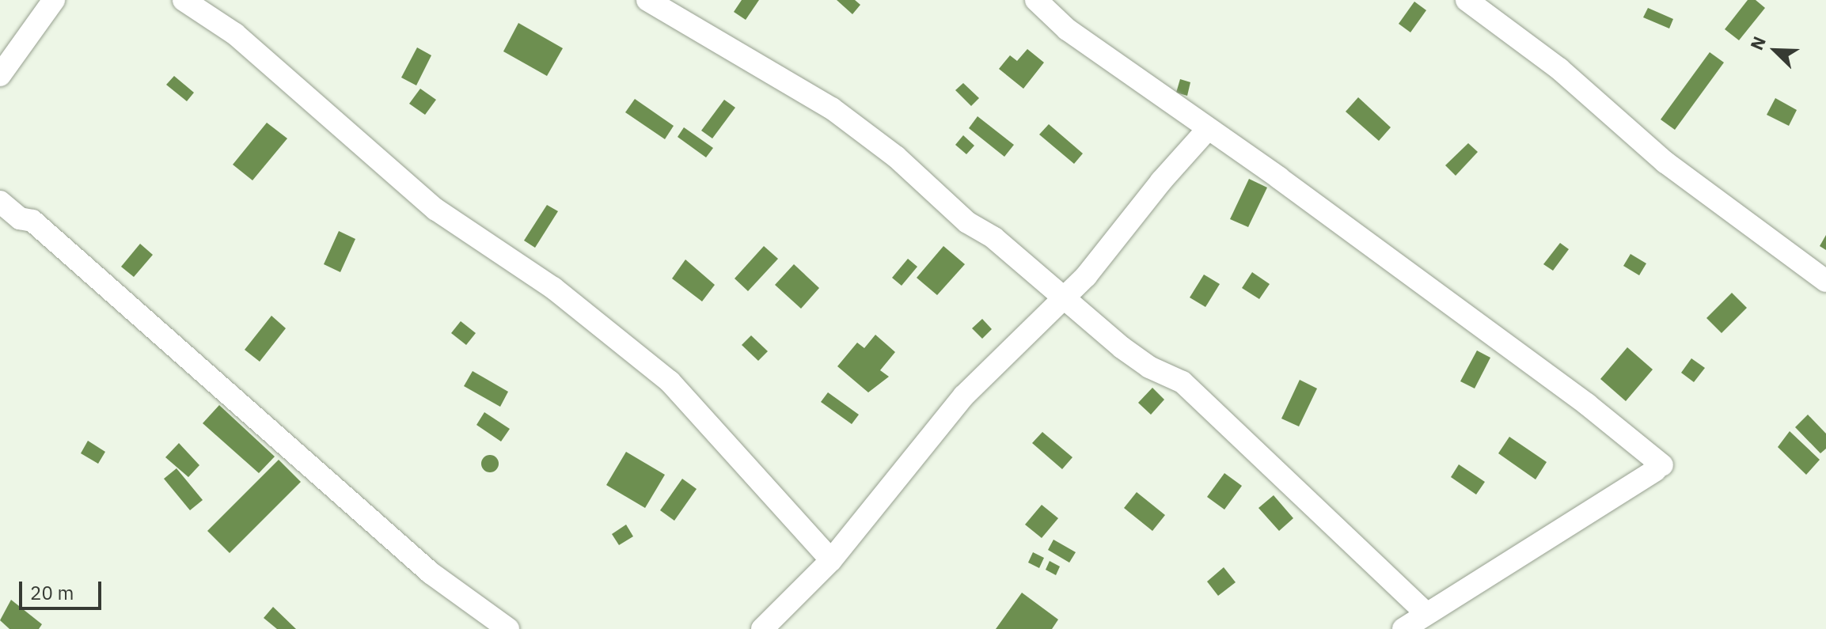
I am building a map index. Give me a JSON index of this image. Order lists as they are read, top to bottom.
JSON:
{
  "scale_bar": "20 m",
  "north": "top left"
}
